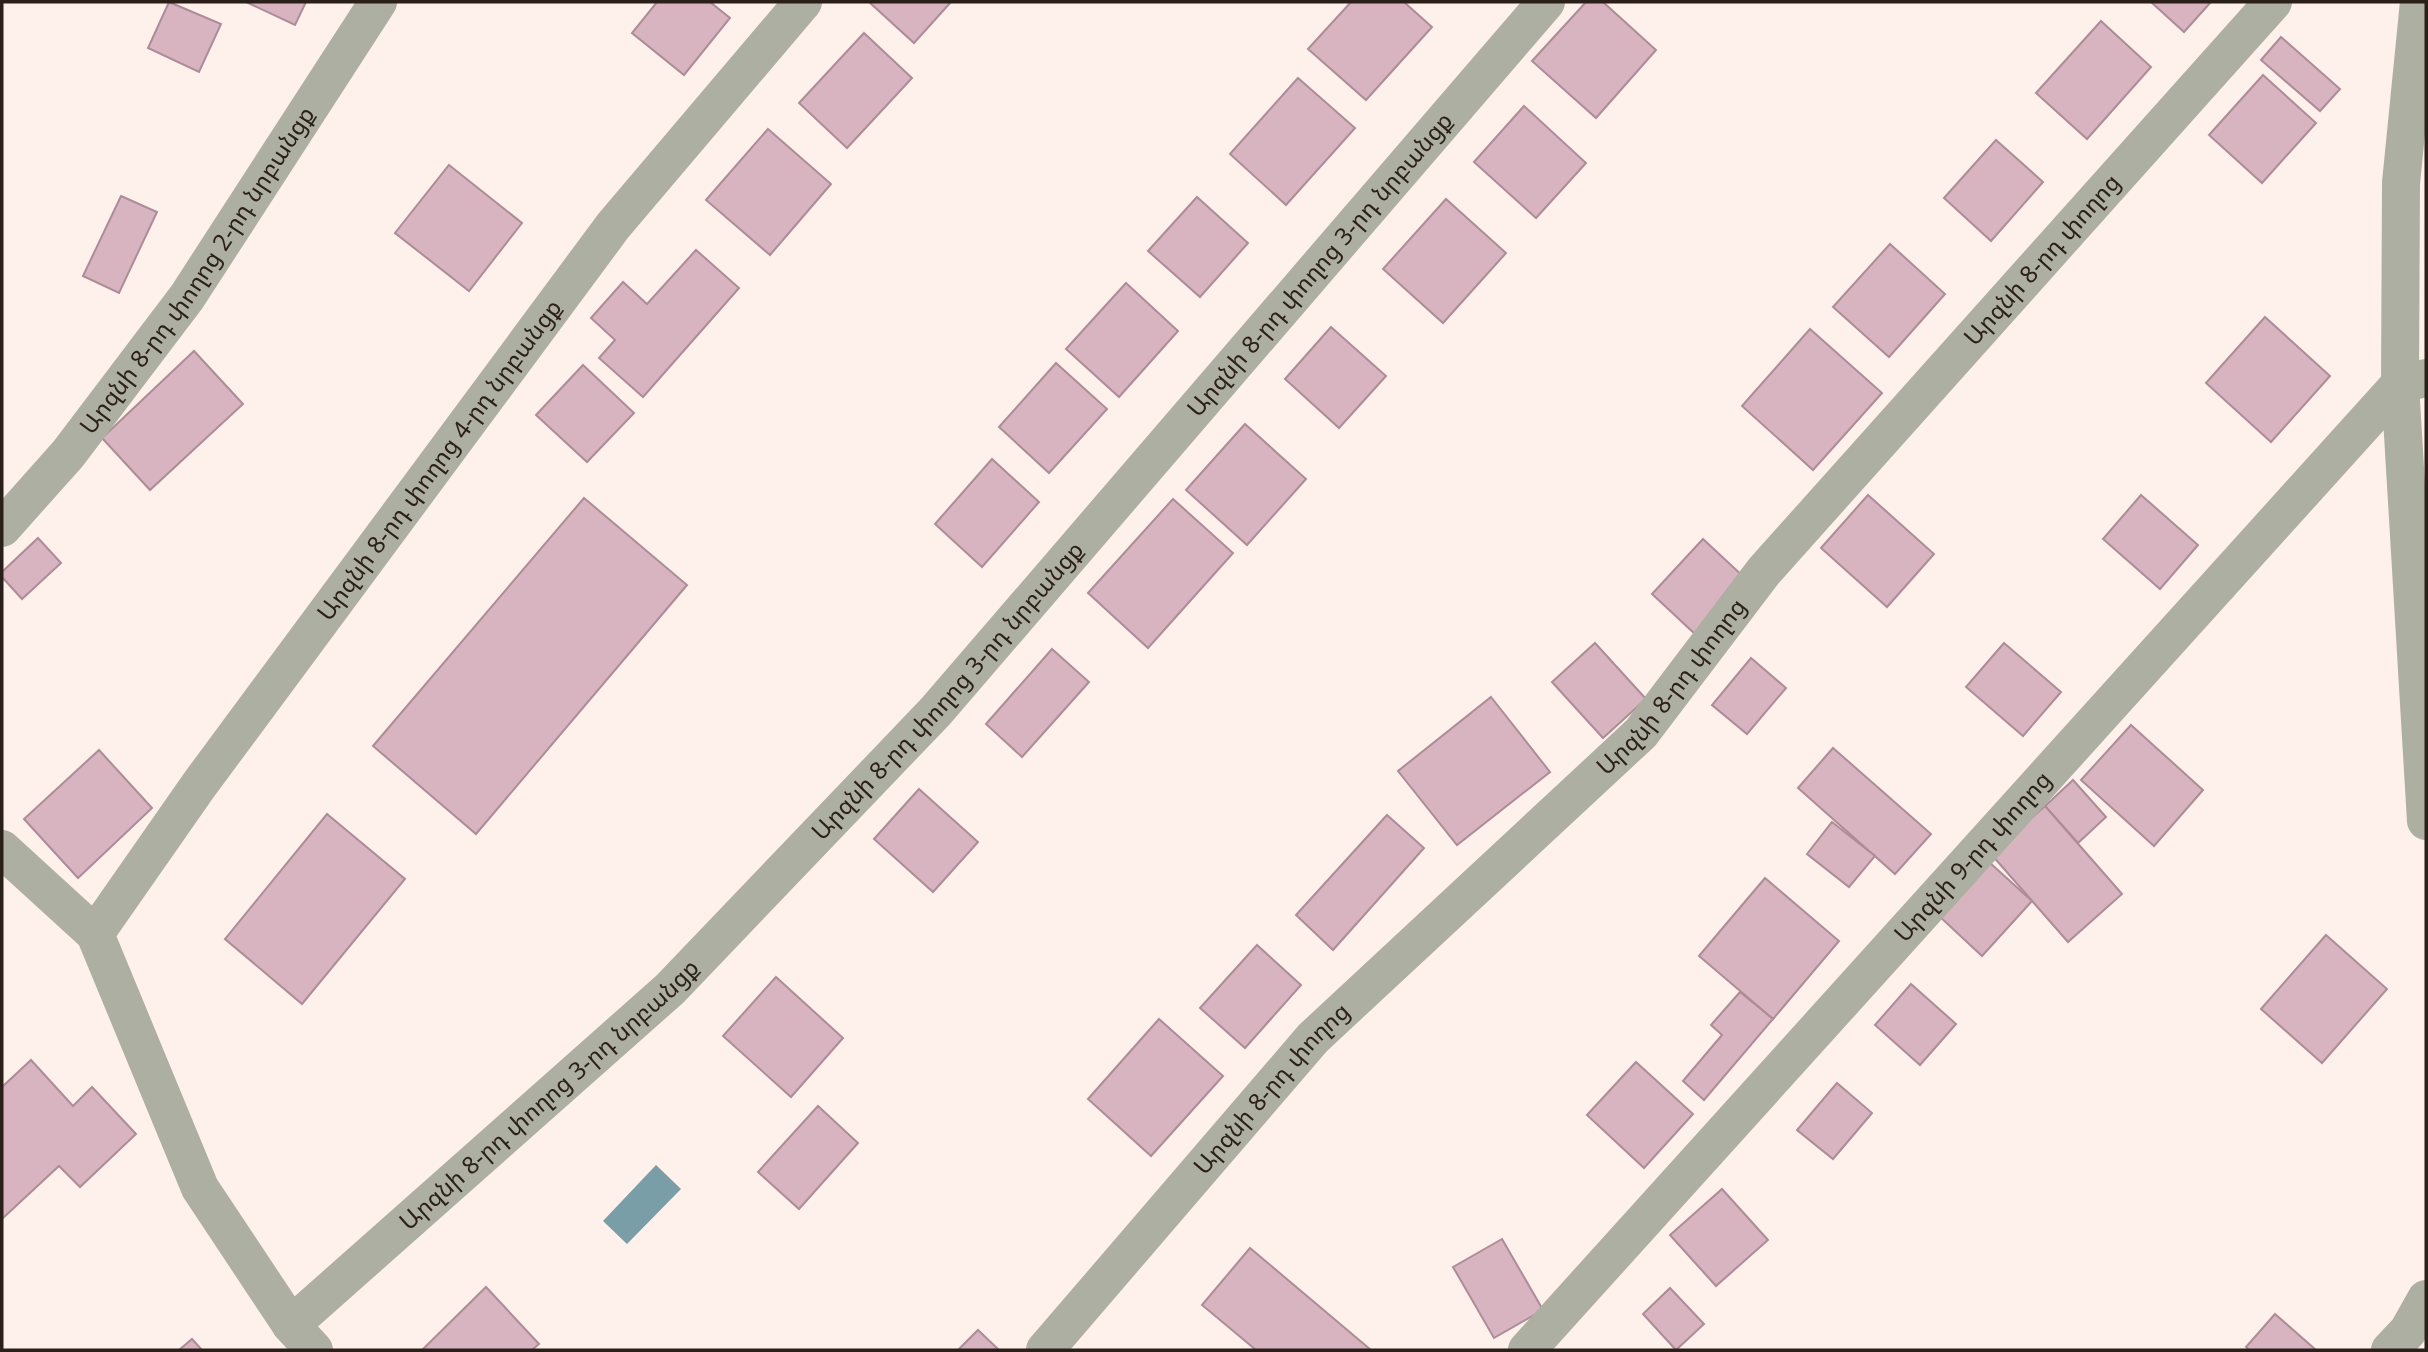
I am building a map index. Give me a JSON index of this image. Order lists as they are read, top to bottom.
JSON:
{
  "streets": {
    "street": [
      "Արզնի 8-րդ փողոց",
      "Արզնի 8-րդ փողոց 3-րդ նրբանցք",
      "Արզնի 8-րդ փողոց 2-րդ նրբանցք",
      "Արզնի 8-րդ փողոց 4-րդ նրբանցք",
      "Արզնի 9-րդ փողոց"
    ]
  }
}
